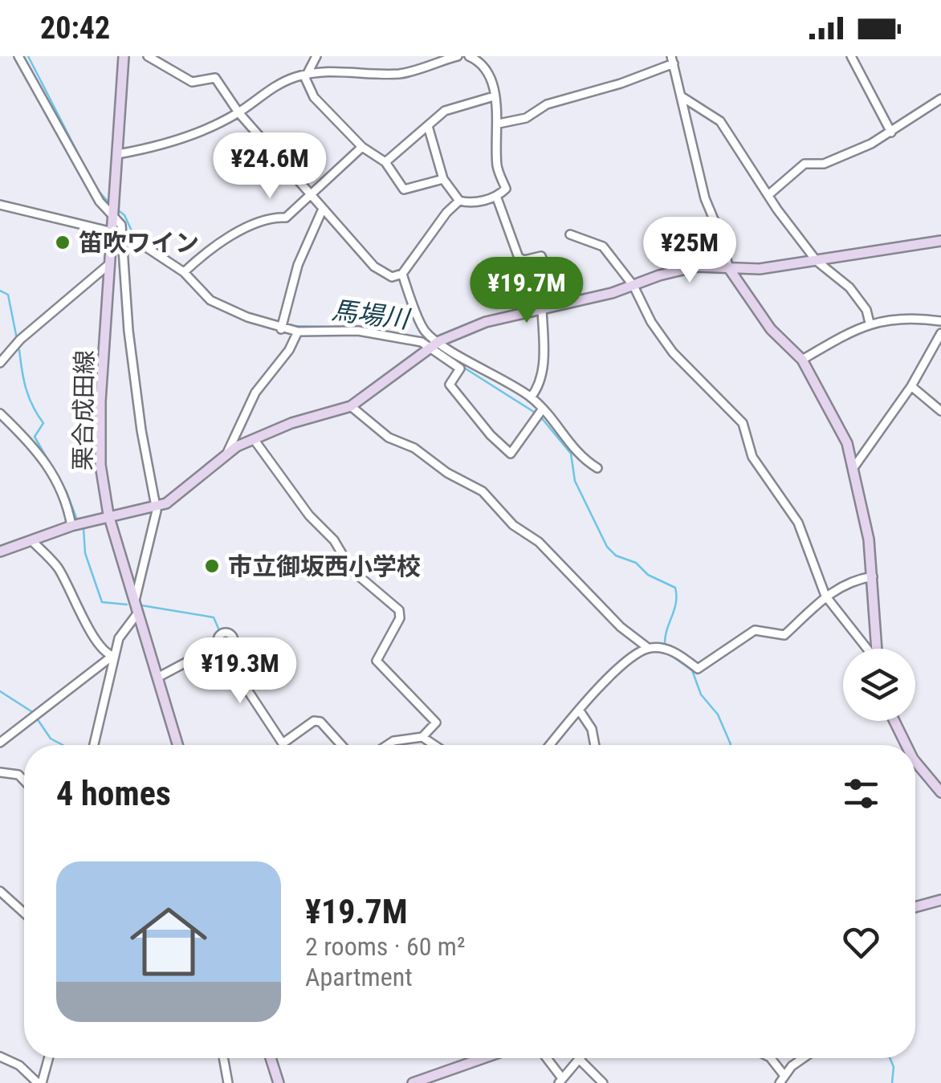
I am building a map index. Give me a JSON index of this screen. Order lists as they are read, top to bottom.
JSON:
{
  "streets": {
    "street": ["栗合成田線"]
  },
  "water": ["馬場川"],
  "places": ["笛吹ワイン", "市立御坂西小学校"],
  "page": {
    "status": "20:42",
    "price": [
      "¥24.6M",
      "¥25M",
      "¥19.7M",
      "¥19.3M"
    ],
    "heading": "4 homes",
    "list": [
      {
        "name": "¥19.7M",
        "note": "2 rooms · 60 m² · Apartment"
      }
    ]
  }
}
